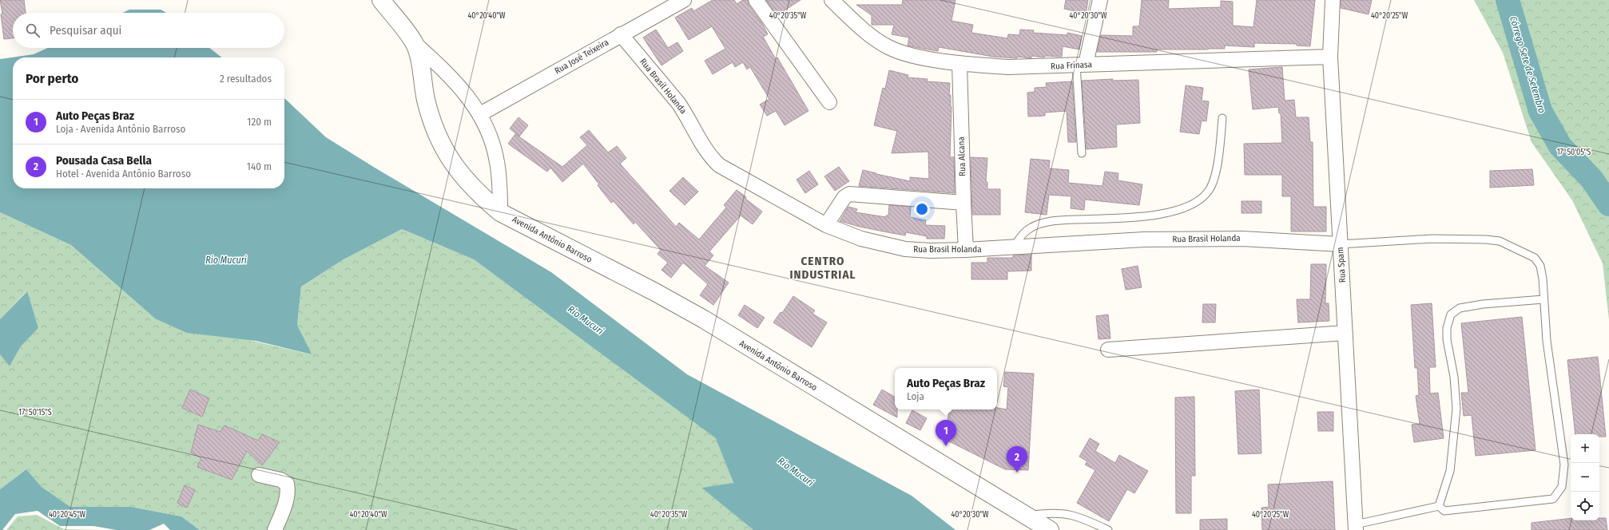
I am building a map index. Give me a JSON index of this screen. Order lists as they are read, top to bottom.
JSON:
{
  "streets": {
    "main road": ["Avenida Antônio Barroso"],
    "street": [
      "Rua José Teixeira",
      "Rua Frinasa",
      "Rua Brasil Holanda",
      "Rua Alcana",
      "Rua Spam"
    ]
  },
  "crossings": [
    ["Rua José Teixeira", "Rua Brasil Holanda"],
    ["Rua Frinasa", "Rua Alcana"],
    ["Rua Frinasa", "Rua Spam"],
    ["Rua Brasil Holanda", "Rua Alcana"],
    ["Rua Brasil Holanda", "Rua Spam"]
  ],
  "districts": ["CENTRO INDUSTRIAL"],
  "water": ["Córrego Sete de Setembro", "Rio Mucuri"],
  "page": {
    "search": "Pesquisar aqui",
    "heading": ["Por perto", "2 resultados"],
    "list": [
      {
        "mark": "1",
        "name": "Auto Peças Braz",
        "note": "Loja · Avenida Antônio Barroso",
        "value": "120 m"
      },
      {
        "mark": "2",
        "name": "Pousada Casa Bella",
        "note": "Hotel · Avenida Antônio Barroso",
        "value": "140 m"
      }
    ],
    "popup": ["Auto Peças Braz", "Loja"],
    "pins": ["1", "2"],
    "map_buttons": ["+", "−"]
  },
  "coordinates": [
    "40°20'40\"W",
    "40°20'35\"W",
    "40°20'30\"W",
    "40°20'25\"W",
    "17°50'05\"S",
    "17°50'15\"S",
    "40°20'45\"W"
  ]
}
